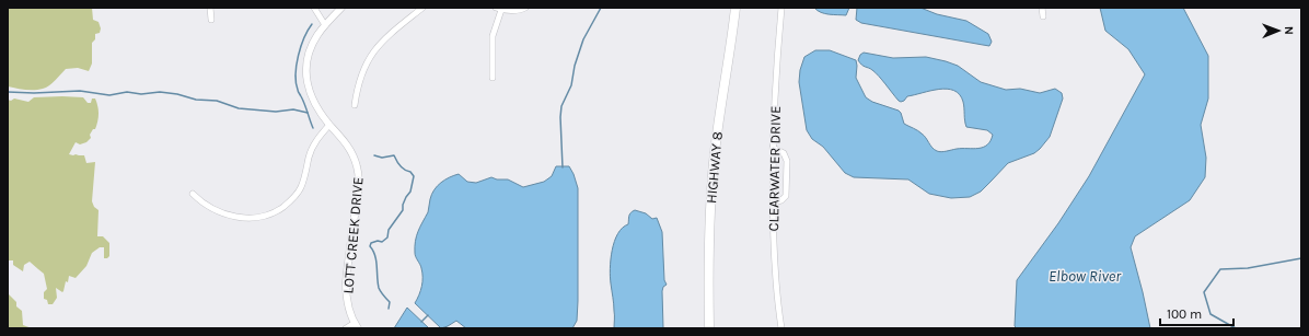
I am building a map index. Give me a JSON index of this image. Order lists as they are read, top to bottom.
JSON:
{
  "streets": {
    "main road": ["HIGHWAY 8"],
    "street": ["CLEARWATER DRIVE", "LOTT CREEK DRIVE"]
  },
  "water": ["Elbow River"],
  "scale_bar": "100 m",
  "north": "right"
}
